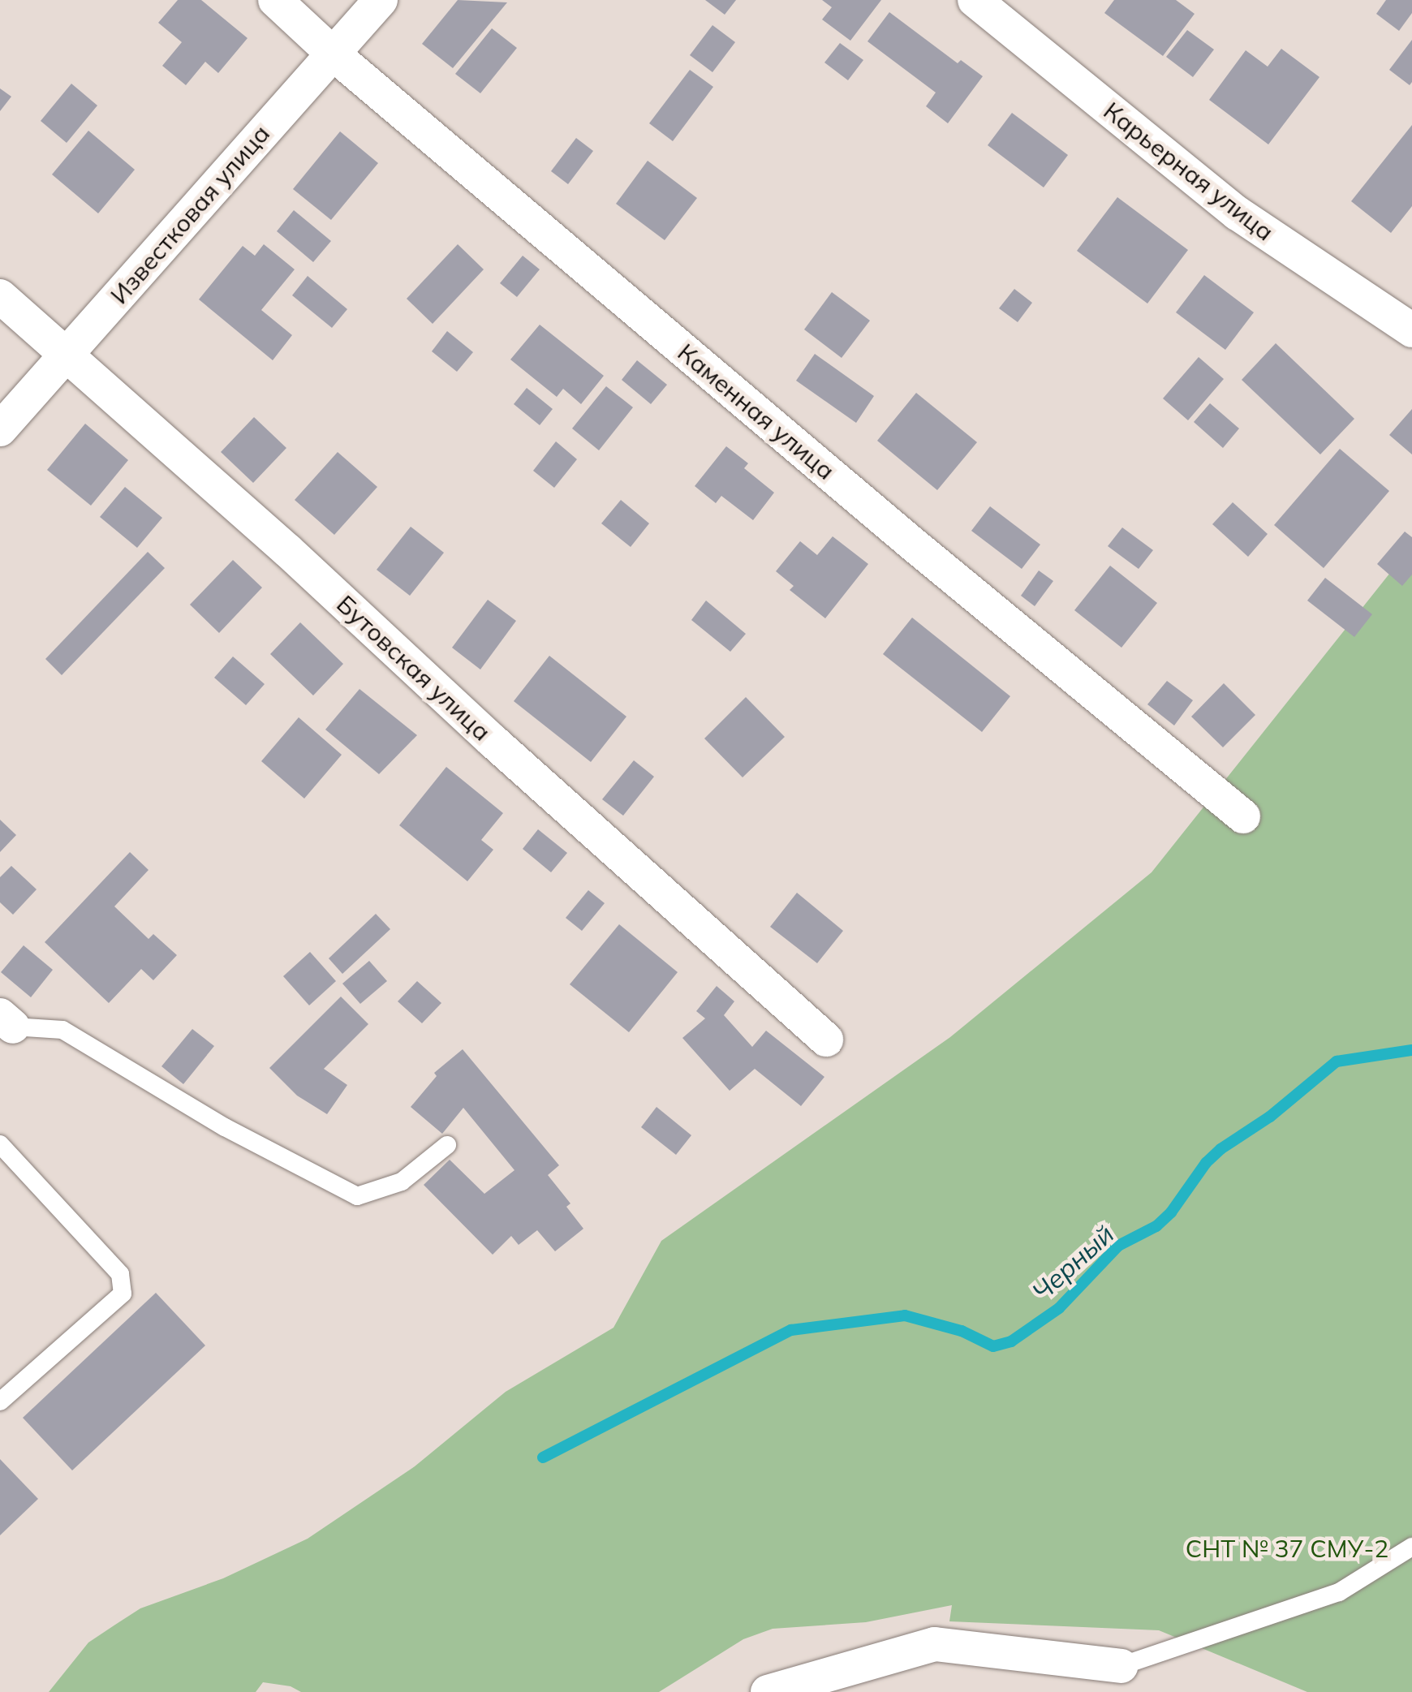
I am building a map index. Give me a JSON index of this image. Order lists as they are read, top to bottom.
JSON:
{
  "streets": {
    "street": [
      "Карьерная улица",
      "Известковая улица",
      "Каменная улица",
      "Бутовская улица"
    ]
  },
  "crossings": [
    ["Известковая улица", "Каменная улица"],
    ["Известковая улица", "Бутовская улица"]
  ],
  "water": ["Черный"],
  "parks": ["СНТ № 37 СМУ-2"]
}
